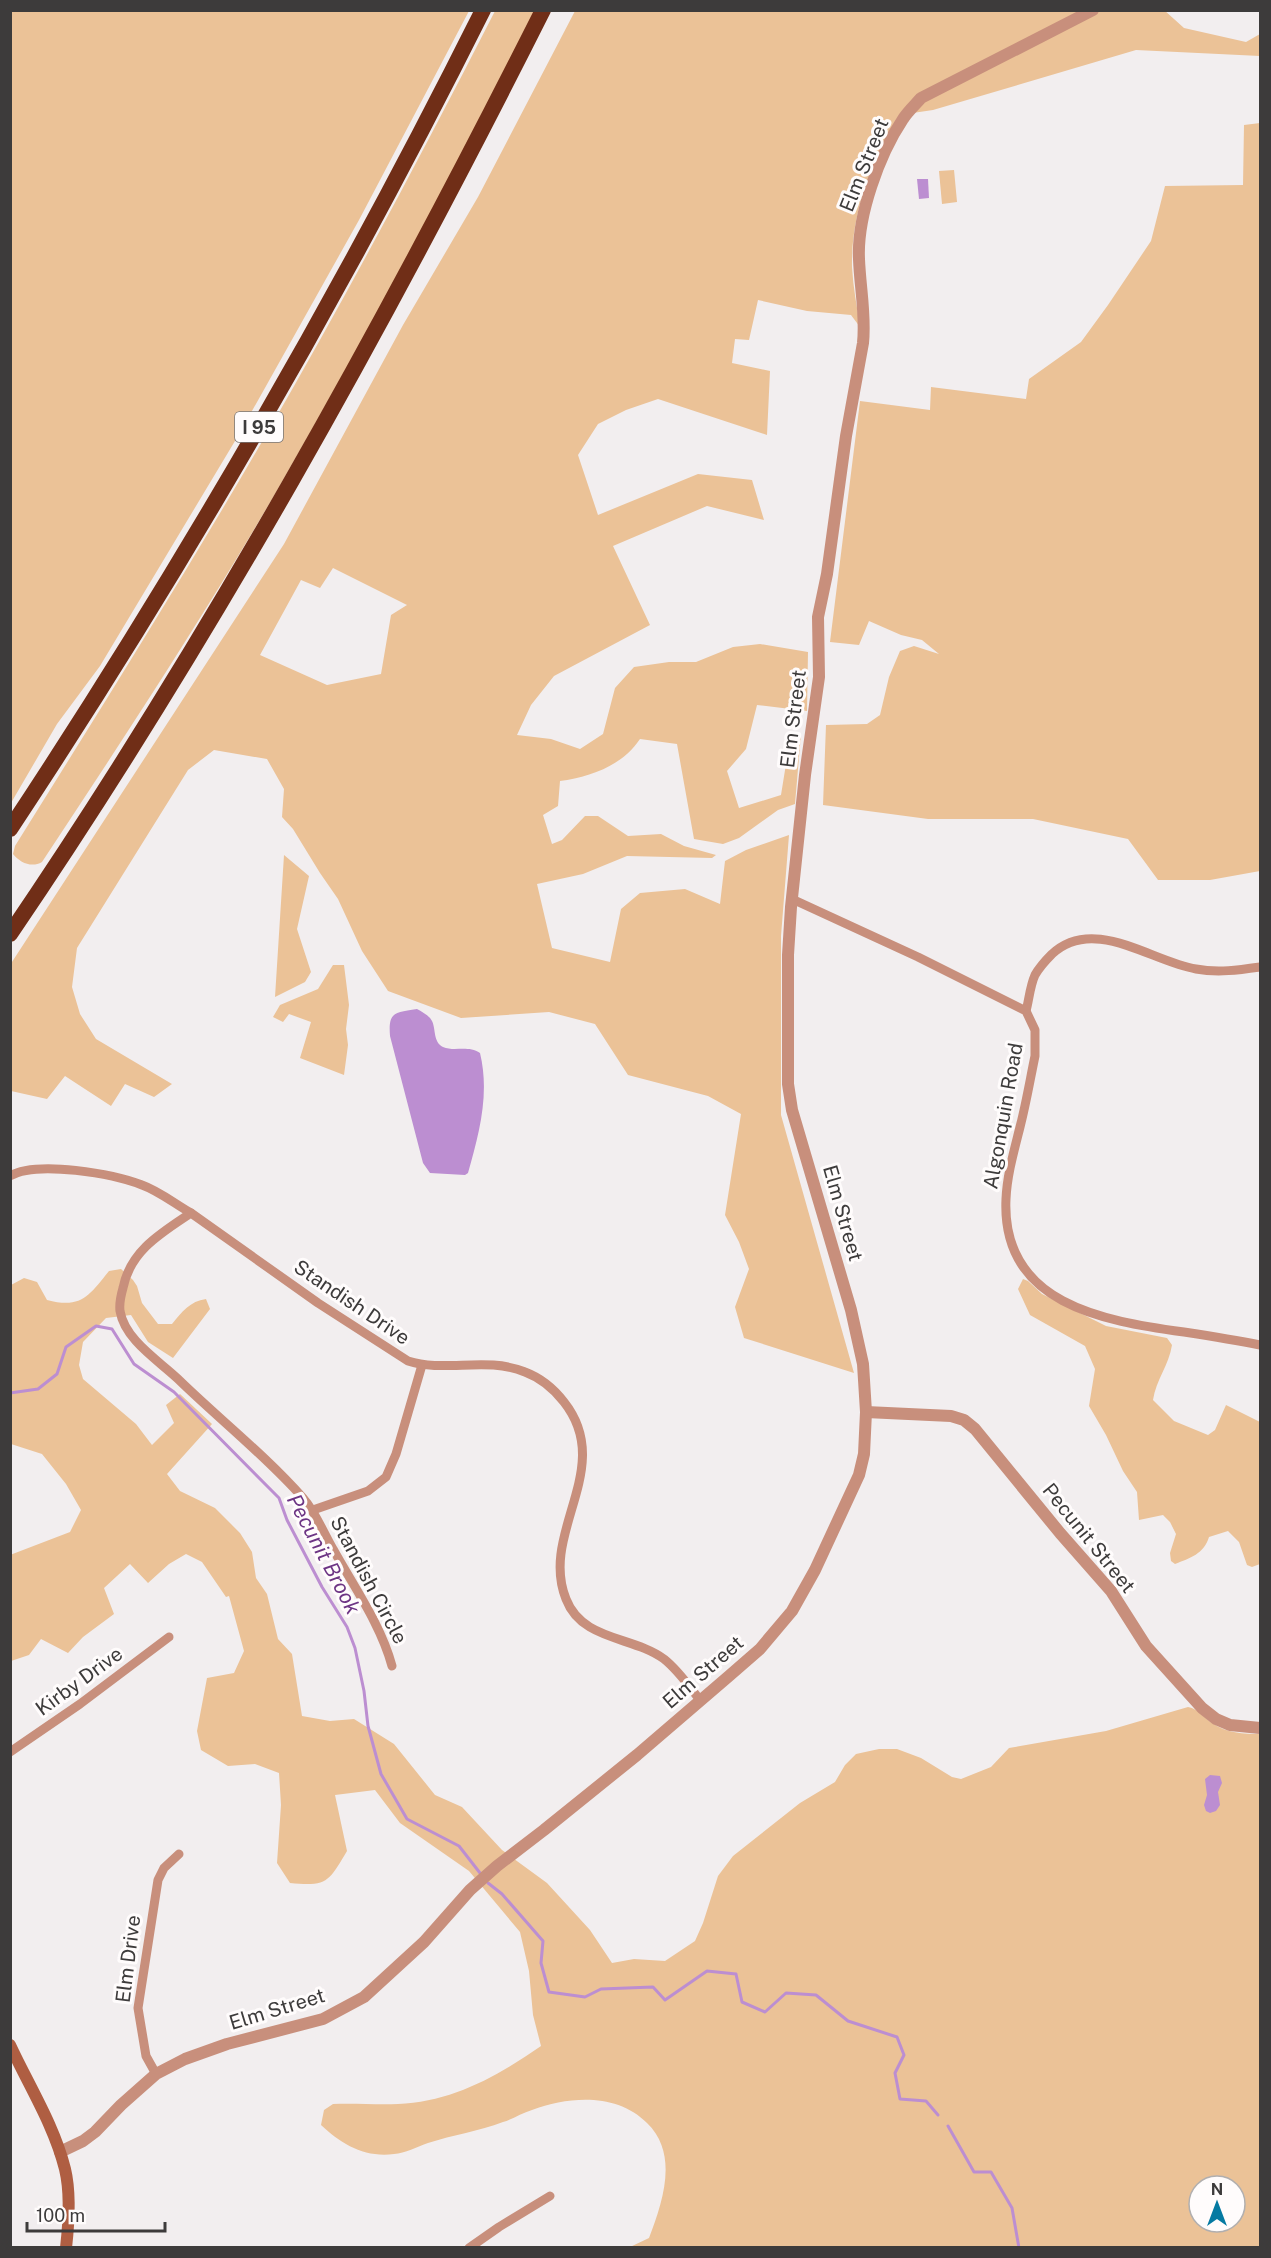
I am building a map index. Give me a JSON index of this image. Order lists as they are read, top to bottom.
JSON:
{
  "streets": {
    "highway": ["I 95"],
    "street": [
      "Elm Street",
      "Algonquin Road",
      "Standish Drive",
      "Pecunit Street",
      "Standish Circle",
      "Kirby Drive",
      "Elm Drive"
    ]
  },
  "crossings": [
    ["Elm Street", "Standish Drive"],
    ["Elm Street", "Pecunit Street"],
    ["Elm Street", "Elm Drive"]
  ],
  "water": ["Pecunit Brook"],
  "scale_bar": "100 m",
  "north": "top"
}
